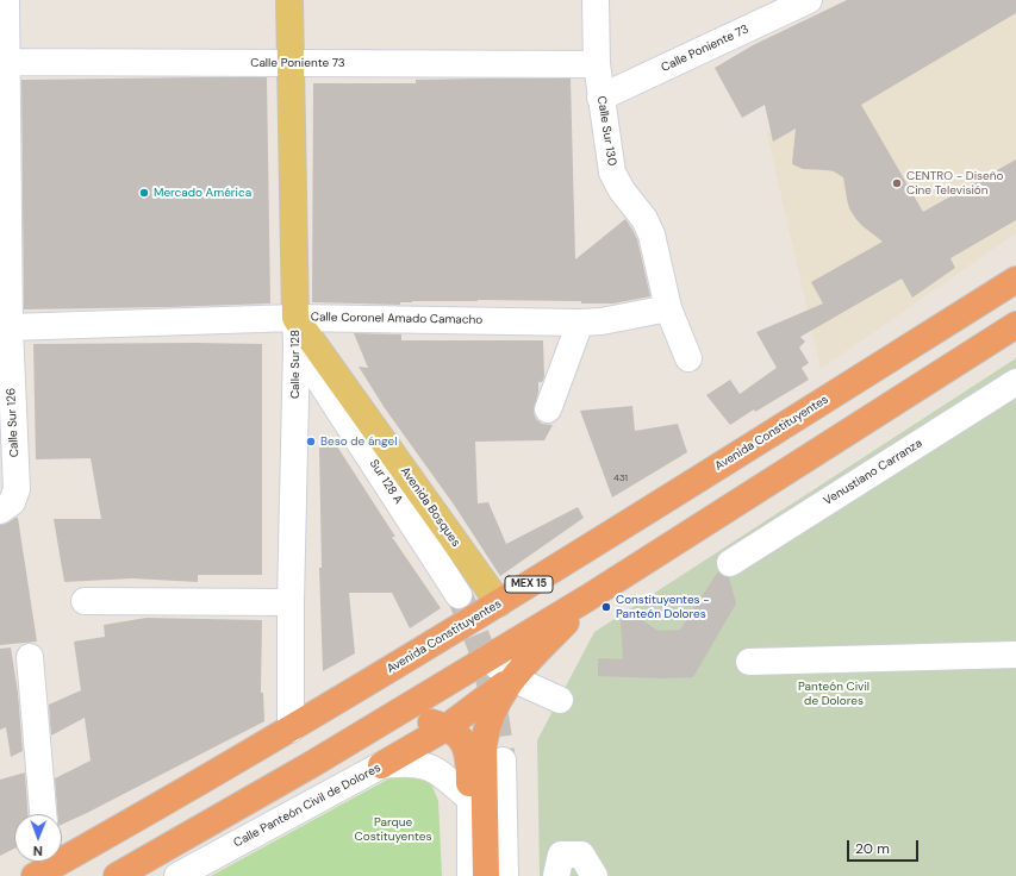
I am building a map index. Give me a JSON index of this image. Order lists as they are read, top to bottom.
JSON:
{
  "streets": {
    "highway": ["Avenida Constituyentes", "MEX 15"],
    "main road": ["Calle Sur 128", "Avenida Bosques"],
    "street": [
      "Calle Poniente 73",
      "Calle Sur 130",
      "Calle Coronel Amado Camacho",
      "Calle Sur 126",
      "Venustiano Carranza",
      "Sur 128 A",
      "Calle Panteón Civil de Dolores"
    ]
  },
  "crossings": [
    ["Calle Poniente 73", "Calle Sur 130"],
    ["Calle Poniente 73", "Calle Sur 128"],
    ["Calle Poniente 73", "Calle Sur 126"],
    ["Calle Sur 130", "Calle Coronel Amado Camacho"],
    ["Calle Coronel Amado Camacho", "Calle Sur 128"],
    ["Calle Coronel Amado Camacho", "Calle Sur 126"],
    ["Calle Coronel Amado Camacho", "Avenida Bosques"],
    ["Calle Sur 128", "Avenida Constituyentes"],
    ["Calle Sur 128", "Sur 128 A"],
    ["Calle Sur 128", "Avenida Bosques"],
    ["Avenida Constituyentes", "Avenida Bosques"]
  ],
  "parks": ["Panteón Civil de Dolores", "Parque Costituyentes"],
  "places": [
    "CENTRO - Diseño Cine Televisión",
    "Mercado América",
    "Beso de ángel",
    "Constituyentes - Panteón Dolores"
  ],
  "house_numbers": ["431"],
  "scale_bar": "20 m",
  "north": "bottom"
}
